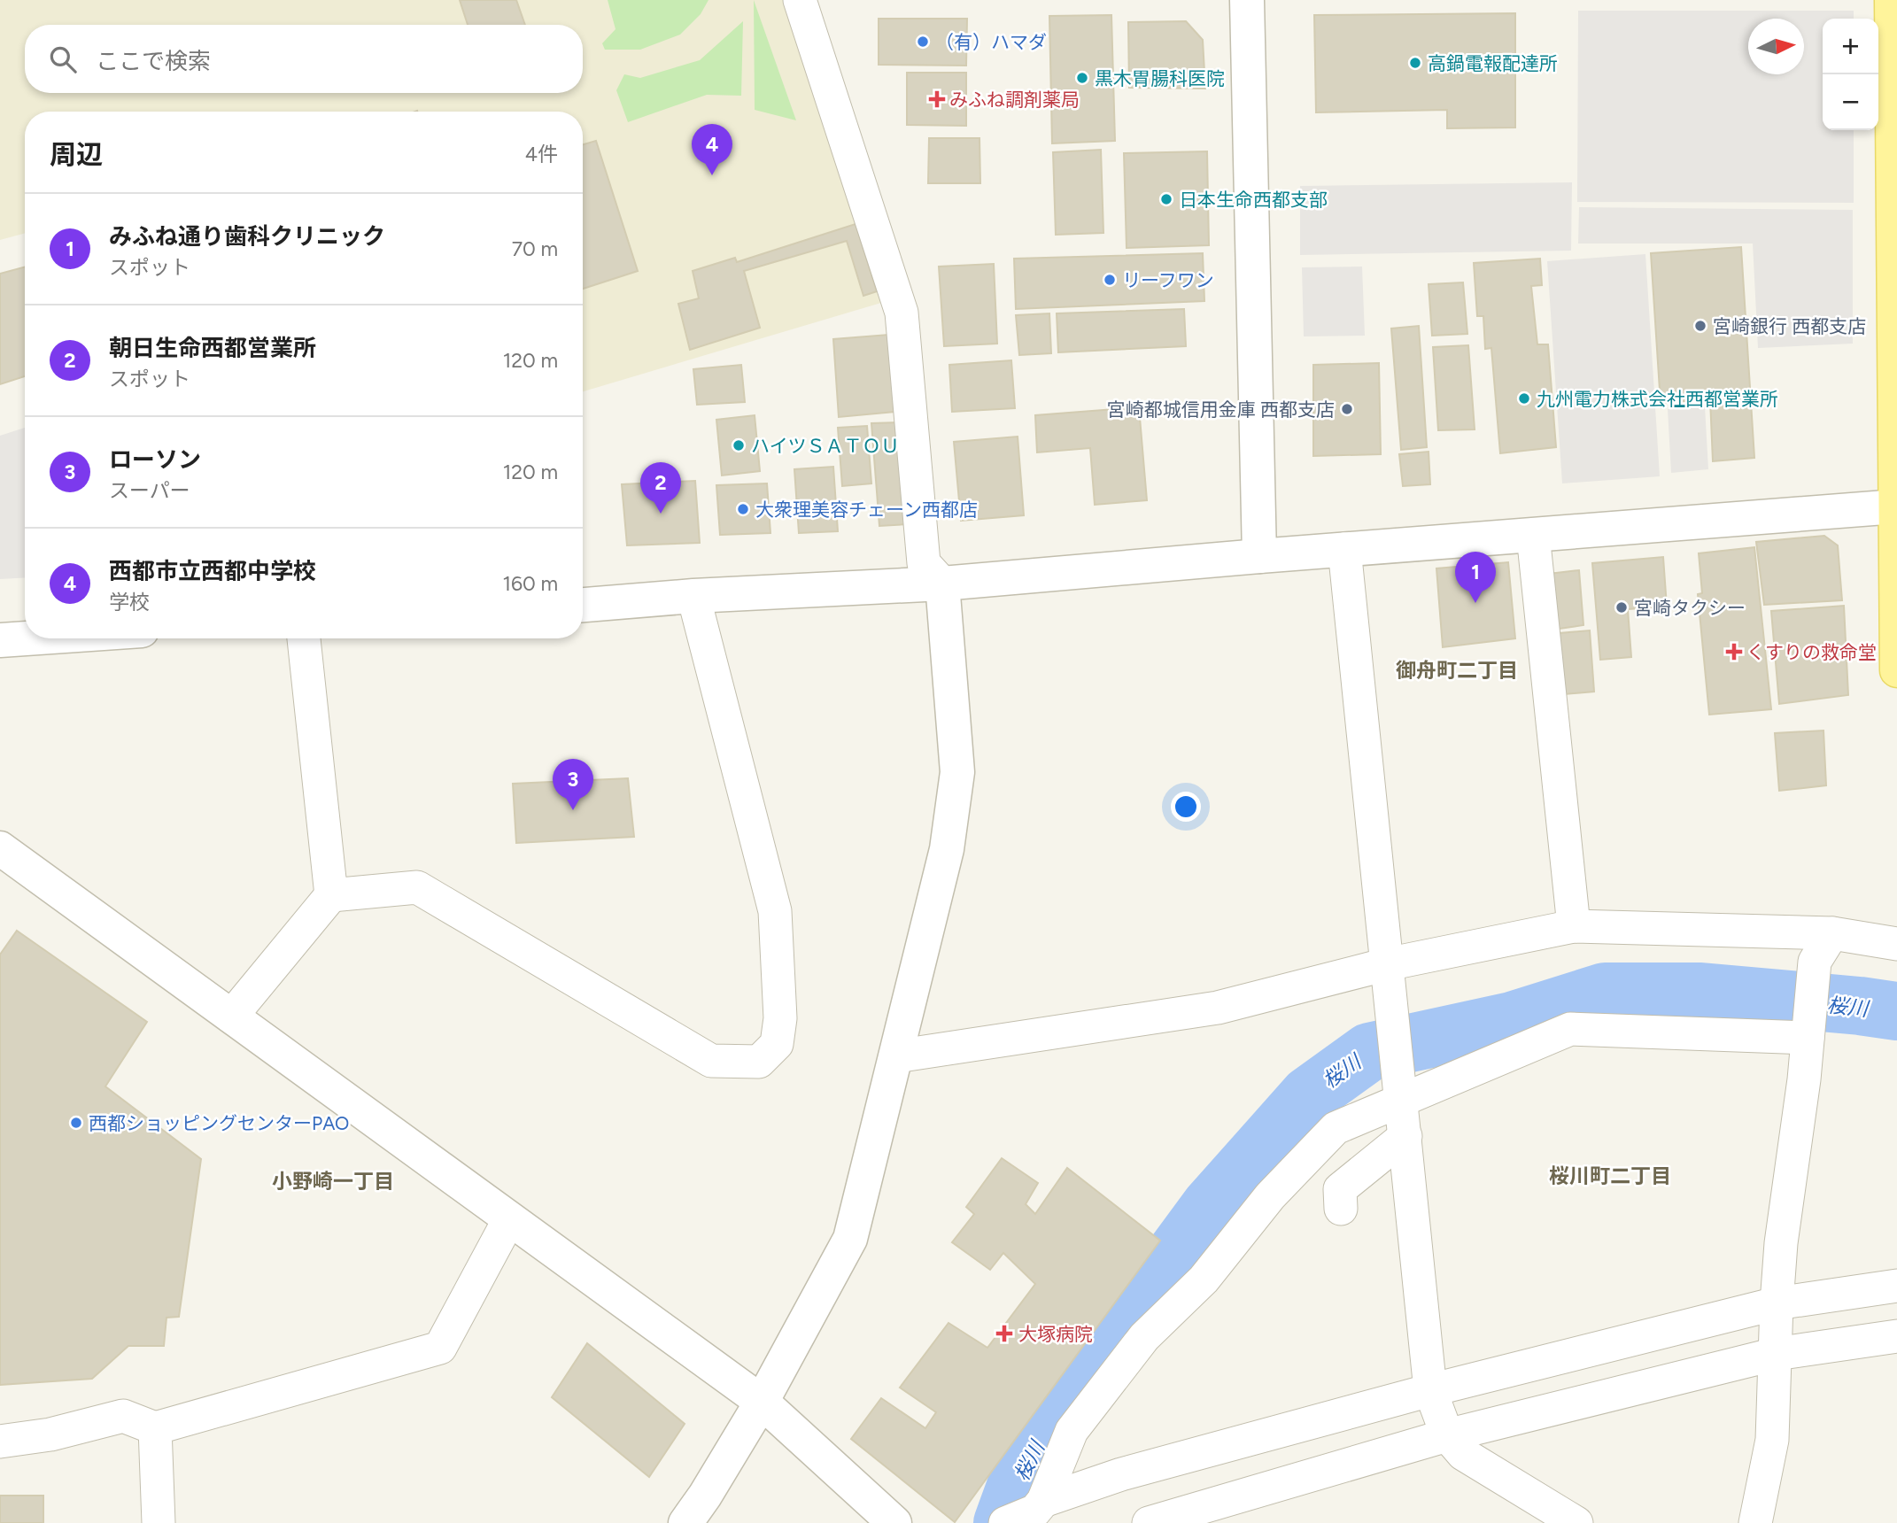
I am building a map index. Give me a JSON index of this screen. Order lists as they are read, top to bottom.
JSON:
{
  "districts": ["御舟町二丁目", "桜川町二丁目", "小野崎一丁目"],
  "water": ["桜川"],
  "places": {
    "other": [
      "（有）ハマダ",
      "高鍋電報配達所",
      "黒木胃腸科医院",
      "日本生命西都支部",
      "リーフワン",
      "宮崎銀行 西都支店",
      "九州電力株式会社西都営業所",
      "宮崎都城信用金庫 西都支店",
      "ハイツＳＡＴＯＵ",
      "大衆理美容チェーン西都店",
      "宮崎タクシー",
      "西都ショッピングセンターPAO"
    ],
    "health": ["みふね調剤薬局", "くすりの救命堂", "大塚病院"]
  },
  "north": "right",
  "page": {
    "map_buttons": ["+", "−"],
    "search": "ここで検索",
    "heading": ["周辺", "4件"],
    "pins": [
      "4",
      "2",
      "1",
      "3"
    ],
    "list": [
      {
        "mark": "1",
        "name": "みふね通り歯科クリニック",
        "note": "スポット",
        "value": "70 m"
      },
      {
        "mark": "2",
        "name": "朝日生命西都営業所",
        "note": "スポット",
        "value": "120 m"
      },
      {
        "mark": "3",
        "name": "ローソン",
        "note": "スーパー",
        "value": "120 m"
      },
      {
        "mark": "4",
        "name": "西都市立西都中学校",
        "note": "学校",
        "value": "160 m"
      }
    ]
  }
}
